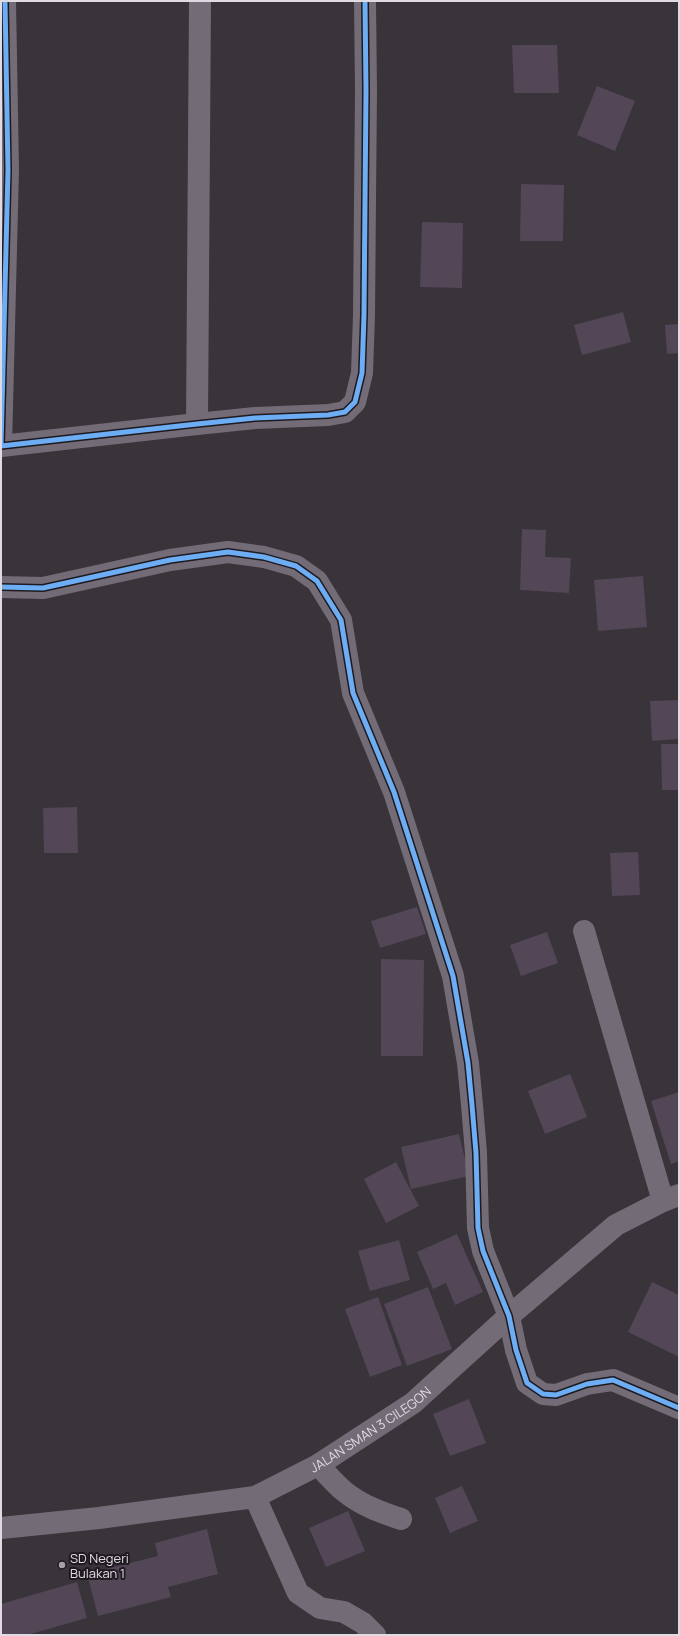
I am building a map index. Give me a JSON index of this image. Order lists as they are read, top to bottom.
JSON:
{
  "streets": {
    "street": ["JALAN SMAN 3 CILEGON"]
  },
  "places": ["SD Negeri Bulakan 1"]
}
